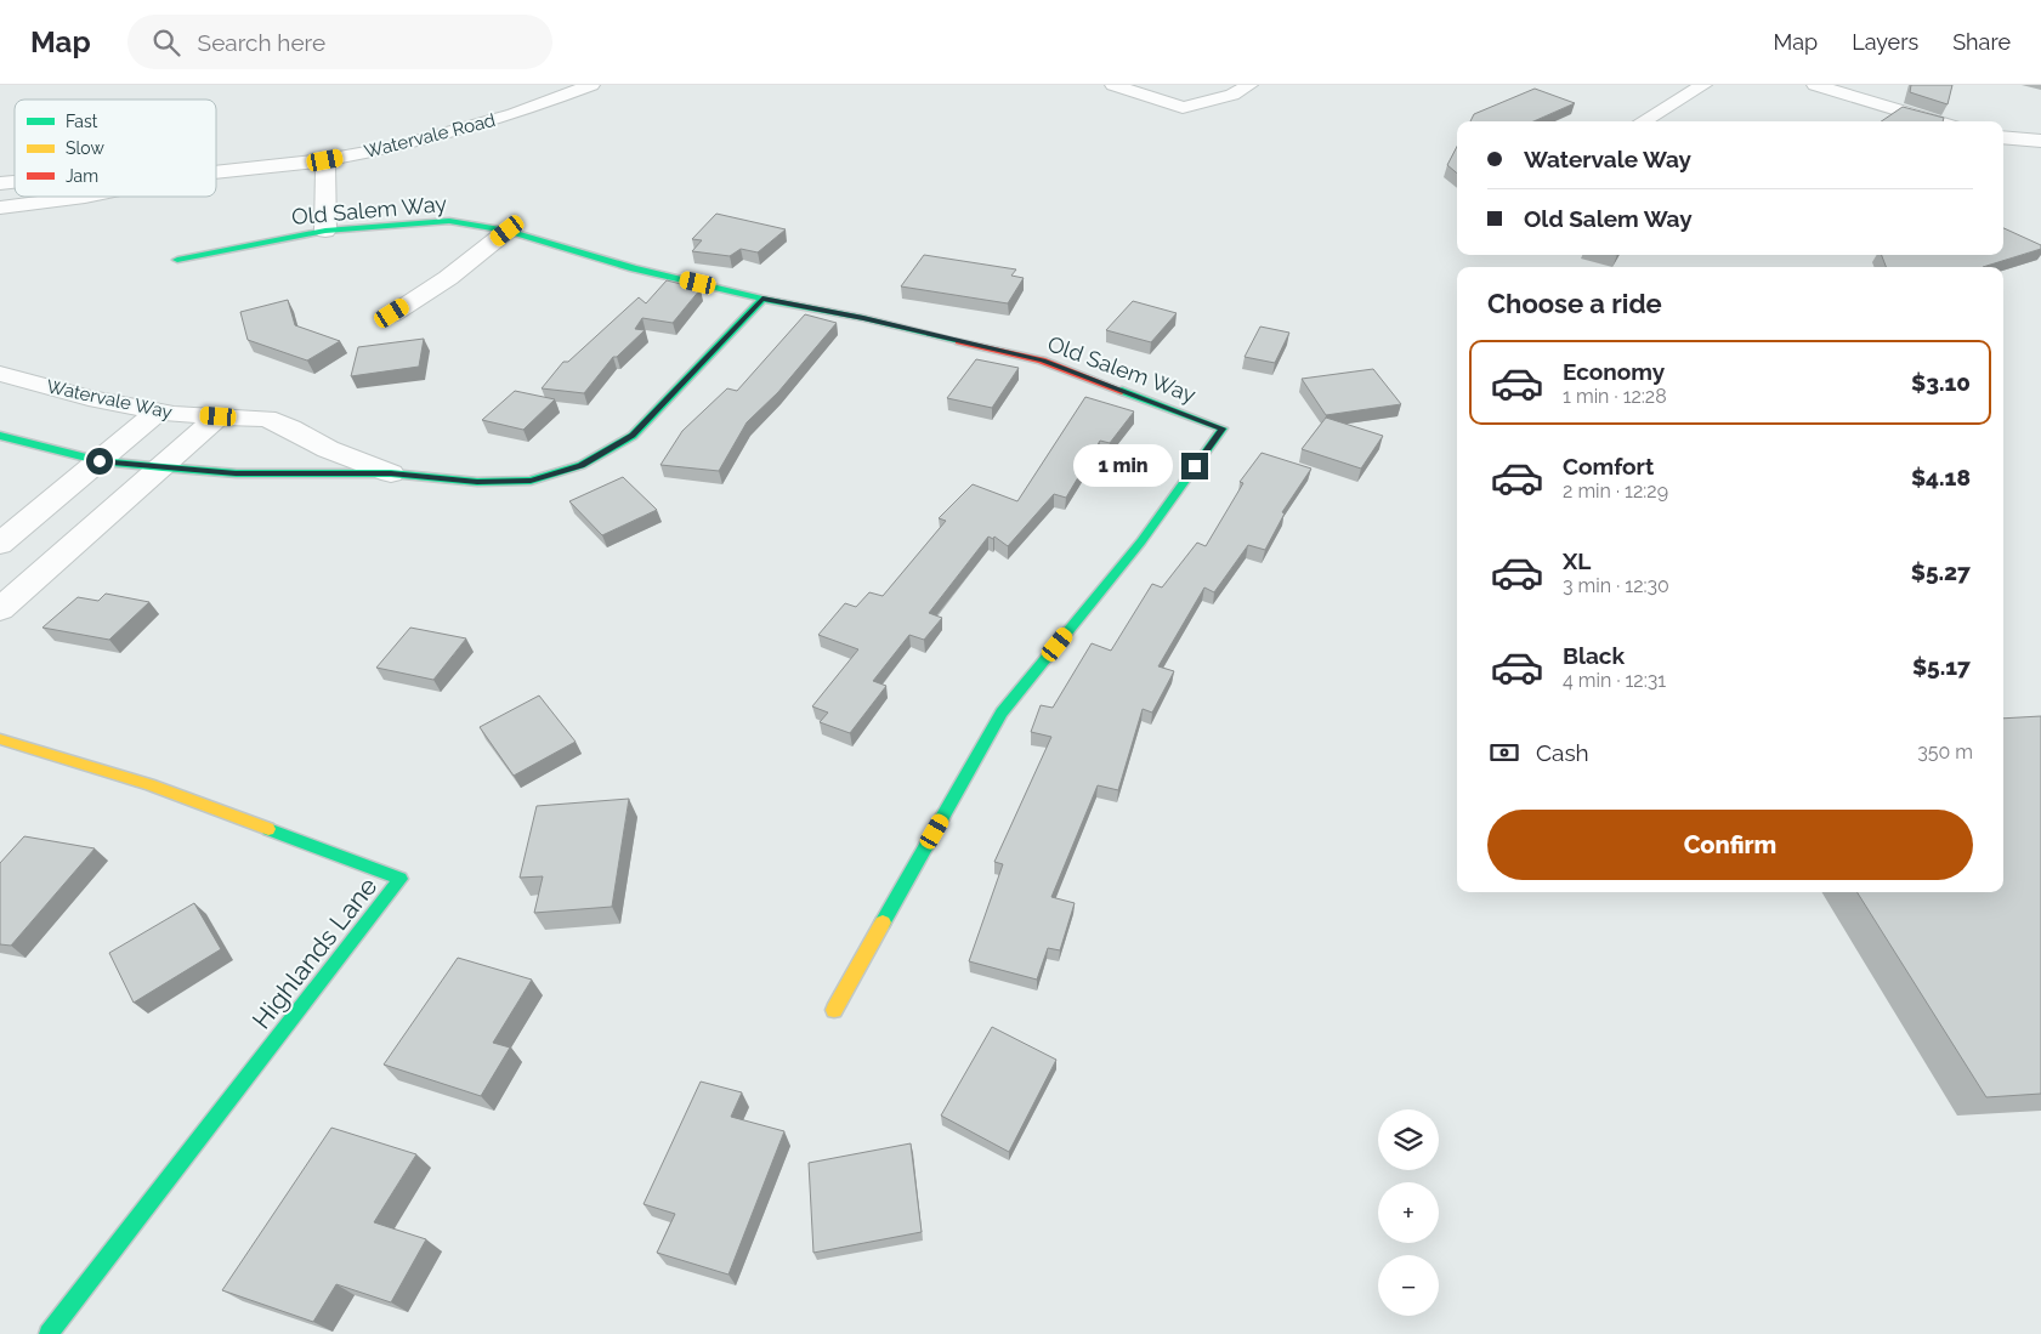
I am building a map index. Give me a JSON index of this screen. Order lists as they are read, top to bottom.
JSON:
{
  "streets": {
    "street": [
      "Watervale Road",
      "Old Salem Way",
      "Watervale Way",
      "Highlands Lane"
    ]
  },
  "crossings": [
    ["Old Salem Way", "Watervale Way"]
  ],
  "legend": ["Fast", "Slow", "Jam"],
  "page": {
    "header": "Map",
    "search": "Search here",
    "nav": ["Map", "Layers", "Share"],
    "banner": ["Watervale Way", "Old Salem Way"],
    "heading": "Choose a ride",
    "list": [
      {
        "name": "Economy",
        "note": "1 min · 12:28",
        "value": "$3.10"
      },
      {
        "name": "Comfort",
        "note": "2 min · 12:29",
        "value": "$4.18"
      },
      {
        "name": "XL",
        "note": "3 min · 12:30",
        "value": "$5.27"
      },
      {
        "name": "Black",
        "note": "4 min · 12:31",
        "value": "$5.17"
      }
    ],
    "bubble": "1 min",
    "pay": ["Cash", "350 m"],
    "buttons": "Confirm",
    "map_buttons": ["+", "−"]
  }
}
